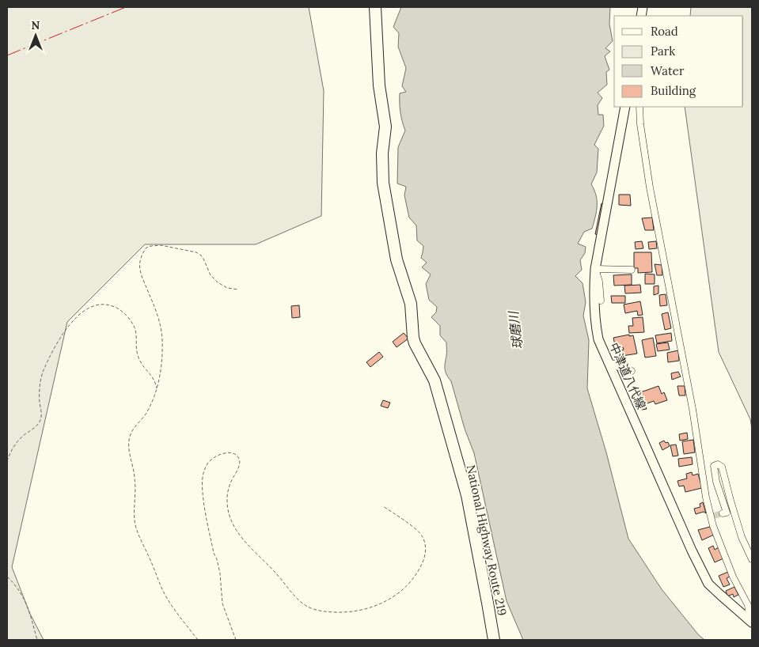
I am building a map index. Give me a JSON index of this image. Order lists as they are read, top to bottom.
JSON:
{
  "streets": {
    "highway": ["National Highway Route 219"],
    "main road": ["中津道八代線"]
  },
  "water": ["球磨川"],
  "legend": [
    "Road",
    "Park",
    "Water",
    "Building"
  ],
  "north": "top"
}
